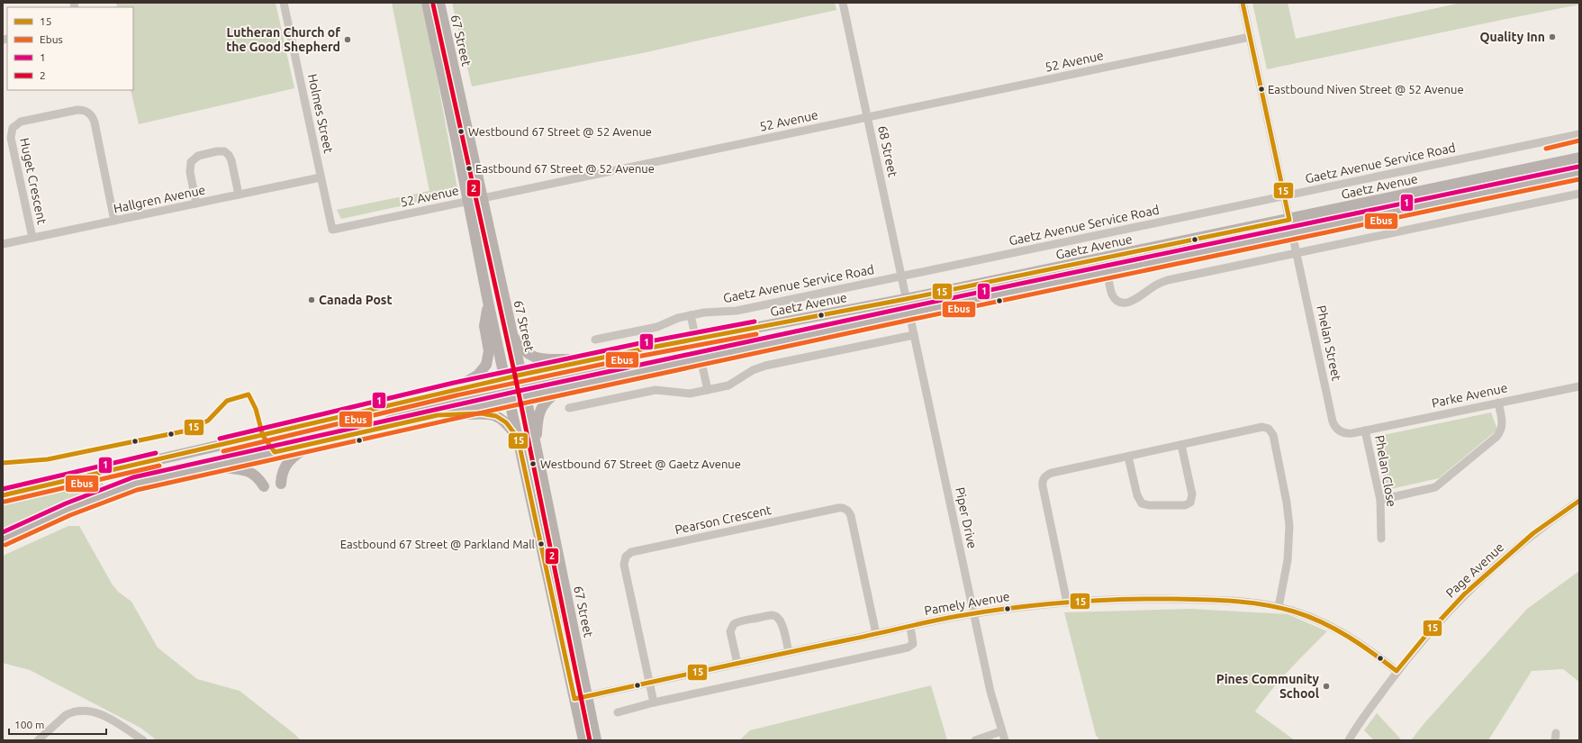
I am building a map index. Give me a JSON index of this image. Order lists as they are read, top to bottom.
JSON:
{
  "streets": {
    "main road": ["67 Street", "Gaetz Avenue"],
    "street": [
      "52 Avenue",
      "Holmes Street",
      "68 Street",
      "Gaetz Avenue Service Road",
      "Huget Crescent",
      "Hallgren Avenue",
      "Phelan Street",
      "Parke Avenue",
      "Phelan Close",
      "Piper Drive",
      "Pearson Crescent",
      "Page Avenue",
      "Pamely Avenue"
    ]
  },
  "crossings": [
    ["67 Street", "52 Avenue"],
    ["67 Street", "Gaetz Avenue"],
    ["67 Street", "Pamely Avenue"],
    ["52 Avenue", "Holmes Street"],
    ["52 Avenue", "68 Street"],
    ["52 Avenue", "Phelan Street"],
    ["Holmes Street", "Hallgren Avenue"],
    ["68 Street", "Gaetz Avenue Service Road"],
    ["68 Street", "Gaetz Avenue"],
    ["68 Street", "Piper Drive"],
    ["Gaetz Avenue Service Road", "Phelan Street"],
    ["Huget Crescent", "Hallgren Avenue"],
    ["Gaetz Avenue", "Phelan Street"],
    ["Gaetz Avenue", "Piper Drive"],
    ["Phelan Street", "Parke Avenue"],
    ["Phelan Street", "Phelan Close"],
    ["Parke Avenue", "Phelan Close"],
    ["Piper Drive", "Pamely Avenue"],
    ["Pearson Crescent", "Pamely Avenue"],
    ["Page Avenue", "Pamely Avenue"]
  ],
  "places": [
    "Quality Inn",
    "Lutheran Church of the Good Shepherd",
    "Eastbound Niven Street @ 52 Avenue",
    "Westbound 67 Street @ 52 Avenue",
    "Eastbound 67 Street @ 52 Avenue",
    "Canada Post",
    "Westbound 67 Street @ Gaetz Avenue",
    "Eastbound 67 Street @ Parkland Mall",
    "Pines Community School"
  ],
  "lines": [
    "transit line 15",
    "transit line 2",
    "transit line Ebus",
    "transit line 1"
  ],
  "legend": [
    "15",
    "Ebus",
    "1",
    "2"
  ],
  "scale_bar": "100 m"
}
